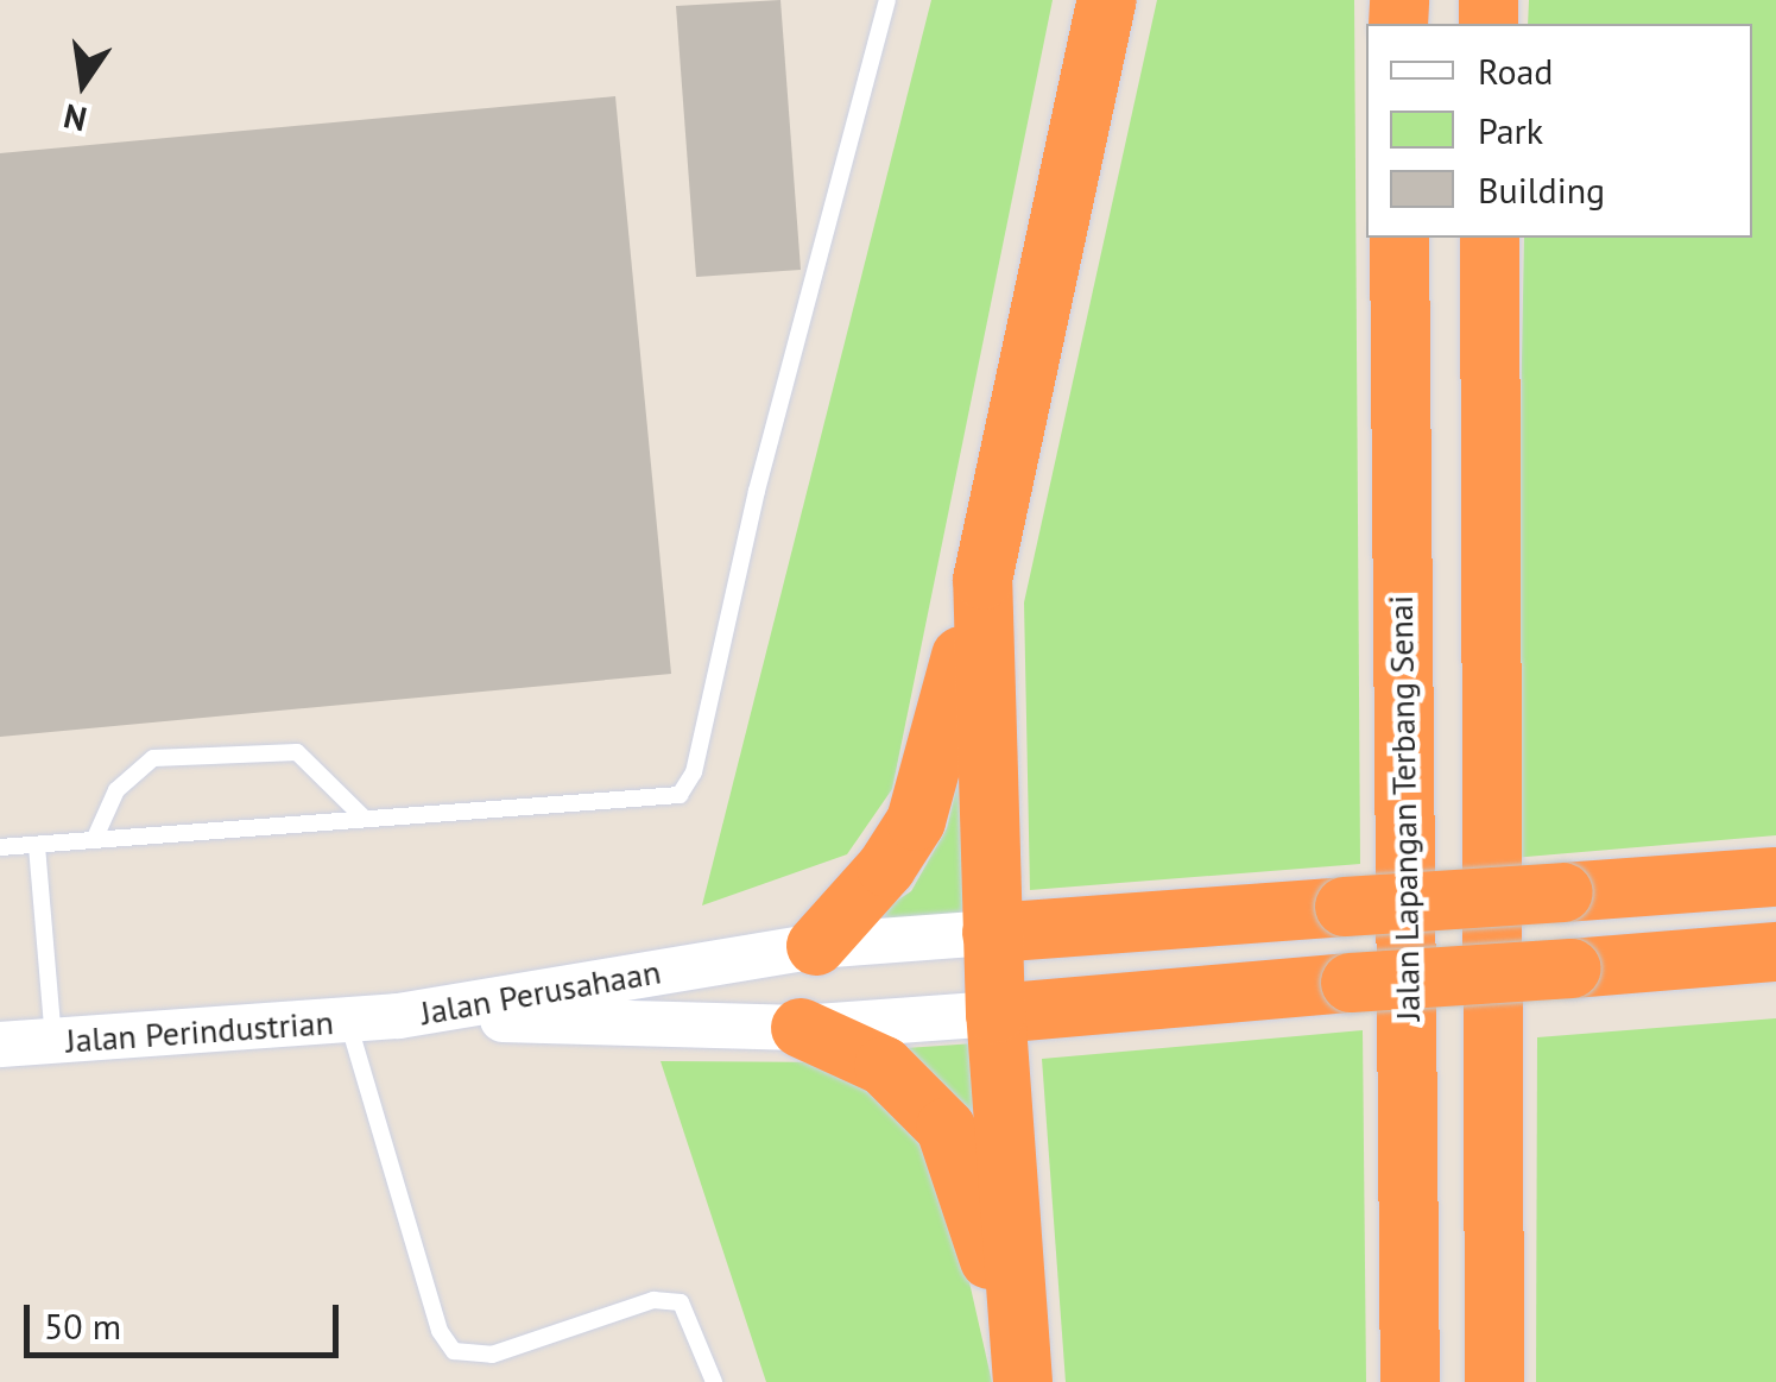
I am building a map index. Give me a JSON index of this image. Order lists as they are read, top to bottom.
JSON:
{
  "streets": {
    "highway": ["Jalan Lapangan Terbang Senai"],
    "main road": ["Jalan Perusahaan", "Jalan Perindustrian"]
  },
  "crossings": [
    ["Jalan Perusahaan", "Jalan Perindustrian"]
  ],
  "legend": ["Road", "Park", "Building"],
  "scale_bar": "50 m",
  "north": "bottom"
}
